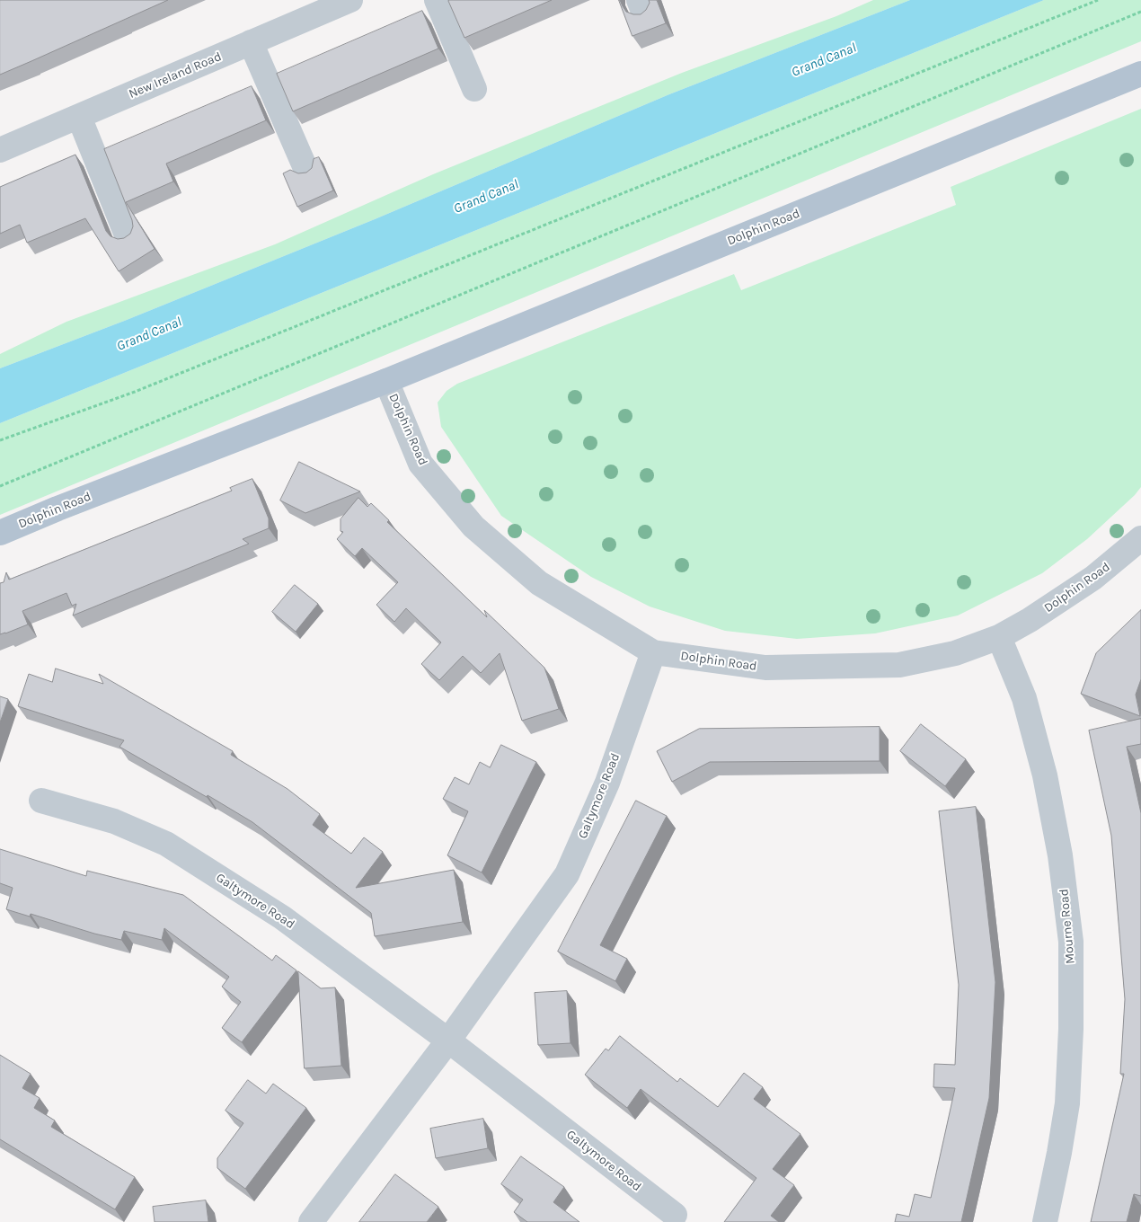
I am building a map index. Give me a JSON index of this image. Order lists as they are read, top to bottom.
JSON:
{
  "streets": {
    "main road": ["Dolphin Road"],
    "street": ["New Ireland Road", "Galtymore Road", "Mourne Road"]
  },
  "crossings": [
    ["Dolphin Road", "Galtymore Road"],
    ["Dolphin Road", "Mourne Road"]
  ],
  "water": ["Grand Canal"]
}
